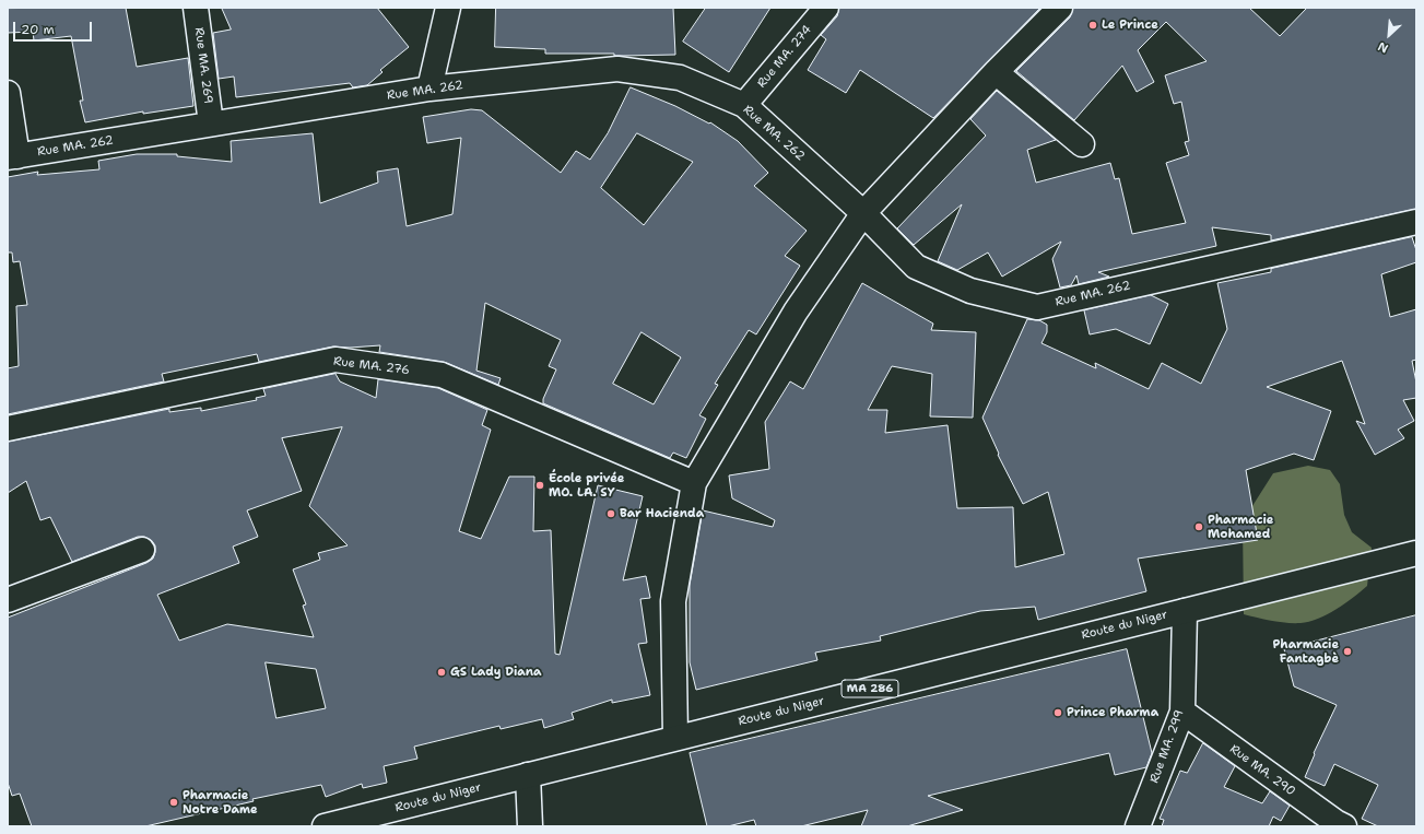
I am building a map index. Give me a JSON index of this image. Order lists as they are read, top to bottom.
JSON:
{
  "streets": {
    "street": [
      "Rue MA. 274",
      "Rue MA. 269",
      "Rue MA. 262",
      "Rue MA. 276",
      "Route du Niger",
      "MA 286",
      "Rue MA. 299",
      "Rue MA. 290"
    ]
  },
  "crossings": [
    ["Rue MA. 274", "Rue MA. 262"],
    ["Rue MA. 269", "Rue MA. 262"],
    ["Route du Niger", "Rue MA. 299"],
    ["Rue MA. 299", "Rue MA. 290"]
  ],
  "places": [
    "Le Prince",
    "École privée MO. LA. SY",
    "Bar Hacienda",
    "Pharmacie Mohamed",
    "Pharmacie Fantagbè",
    "GS Lady Diana",
    "Prince Pharma",
    "Pharmacie Notre Dame"
  ],
  "scale_bar": "20 m",
  "north": "bottom left"
}
